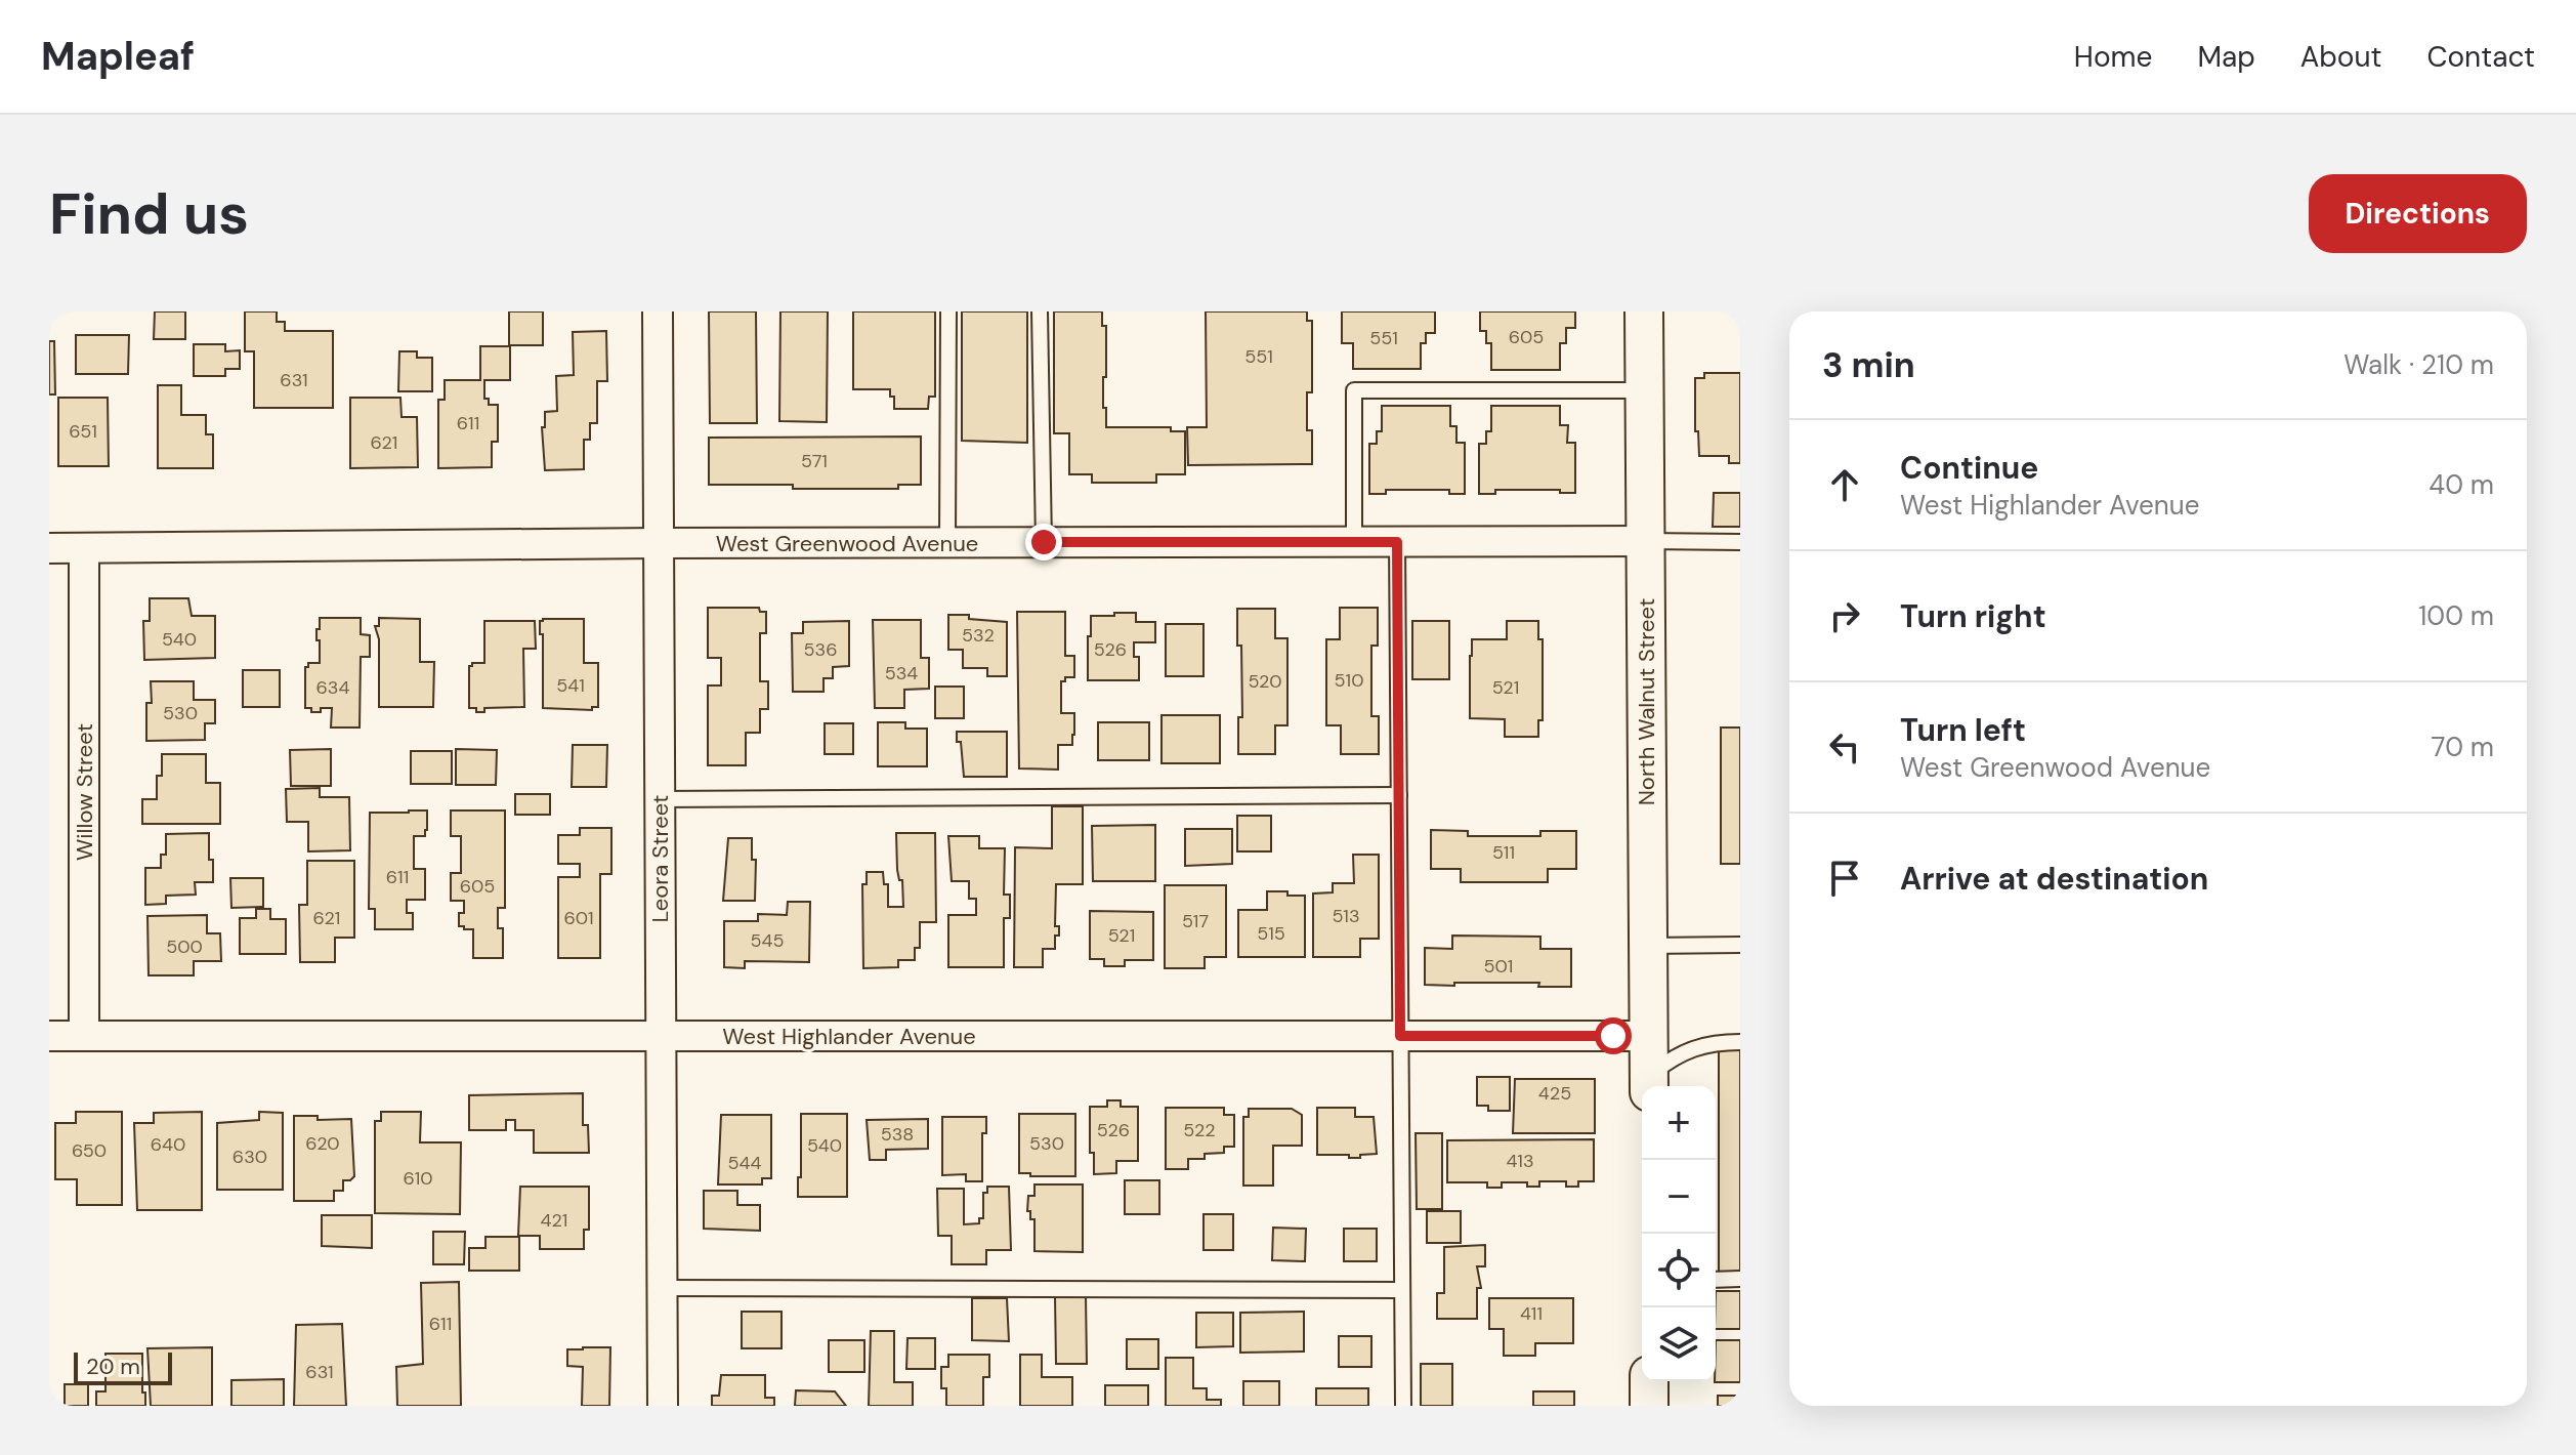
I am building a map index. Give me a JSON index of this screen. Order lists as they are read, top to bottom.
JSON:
{
  "streets": {
    "street": [
      "West Greenwood Avenue",
      "North Walnut Street",
      "Willow Street",
      "Leora Street",
      "West Highlander Avenue"
    ]
  },
  "crossings": [
    ["West Greenwood Avenue", "North Walnut Street"],
    ["West Greenwood Avenue", "Willow Street"],
    ["West Greenwood Avenue", "Leora Street"],
    ["North Walnut Street", "West Highlander Avenue"],
    ["Willow Street", "West Highlander Avenue"],
    ["Leora Street", "West Highlander Avenue"]
  ],
  "house_numbers": [
    "605",
    "551",
    "551",
    "631",
    "611",
    "651",
    "621",
    "571",
    "532",
    "540",
    "536",
    "526",
    "534",
    "510",
    "520",
    "541",
    "634",
    "521",
    "530",
    "511",
    "611",
    "605",
    "513",
    "621",
    "601",
    "517",
    "515",
    "521",
    "545",
    "500",
    "501",
    "425",
    "526",
    "522",
    "538",
    "620",
    "530",
    "640",
    "540",
    "650",
    "630",
    "413",
    "544",
    "610",
    "421",
    "411",
    "611",
    "631"
  ],
  "scale_bar": "20 m",
  "page": {
    "header": "Mapleaf",
    "nav": [
      "Home",
      "Map",
      "About",
      "Contact"
    ],
    "buttons": "Directions",
    "title": "Find us",
    "heading": ["3 min", "Walk · 210 m"],
    "list": [
      ["Continue", "West Highlander Avenue", "40 m"],
      ["Turn right", "100 m"],
      ["Turn left", "West Greenwood Avenue", "70 m"],
      "Arrive at destination"
    ],
    "map_buttons": ["+", "−"],
    "scale": "20 m"
  }
}
